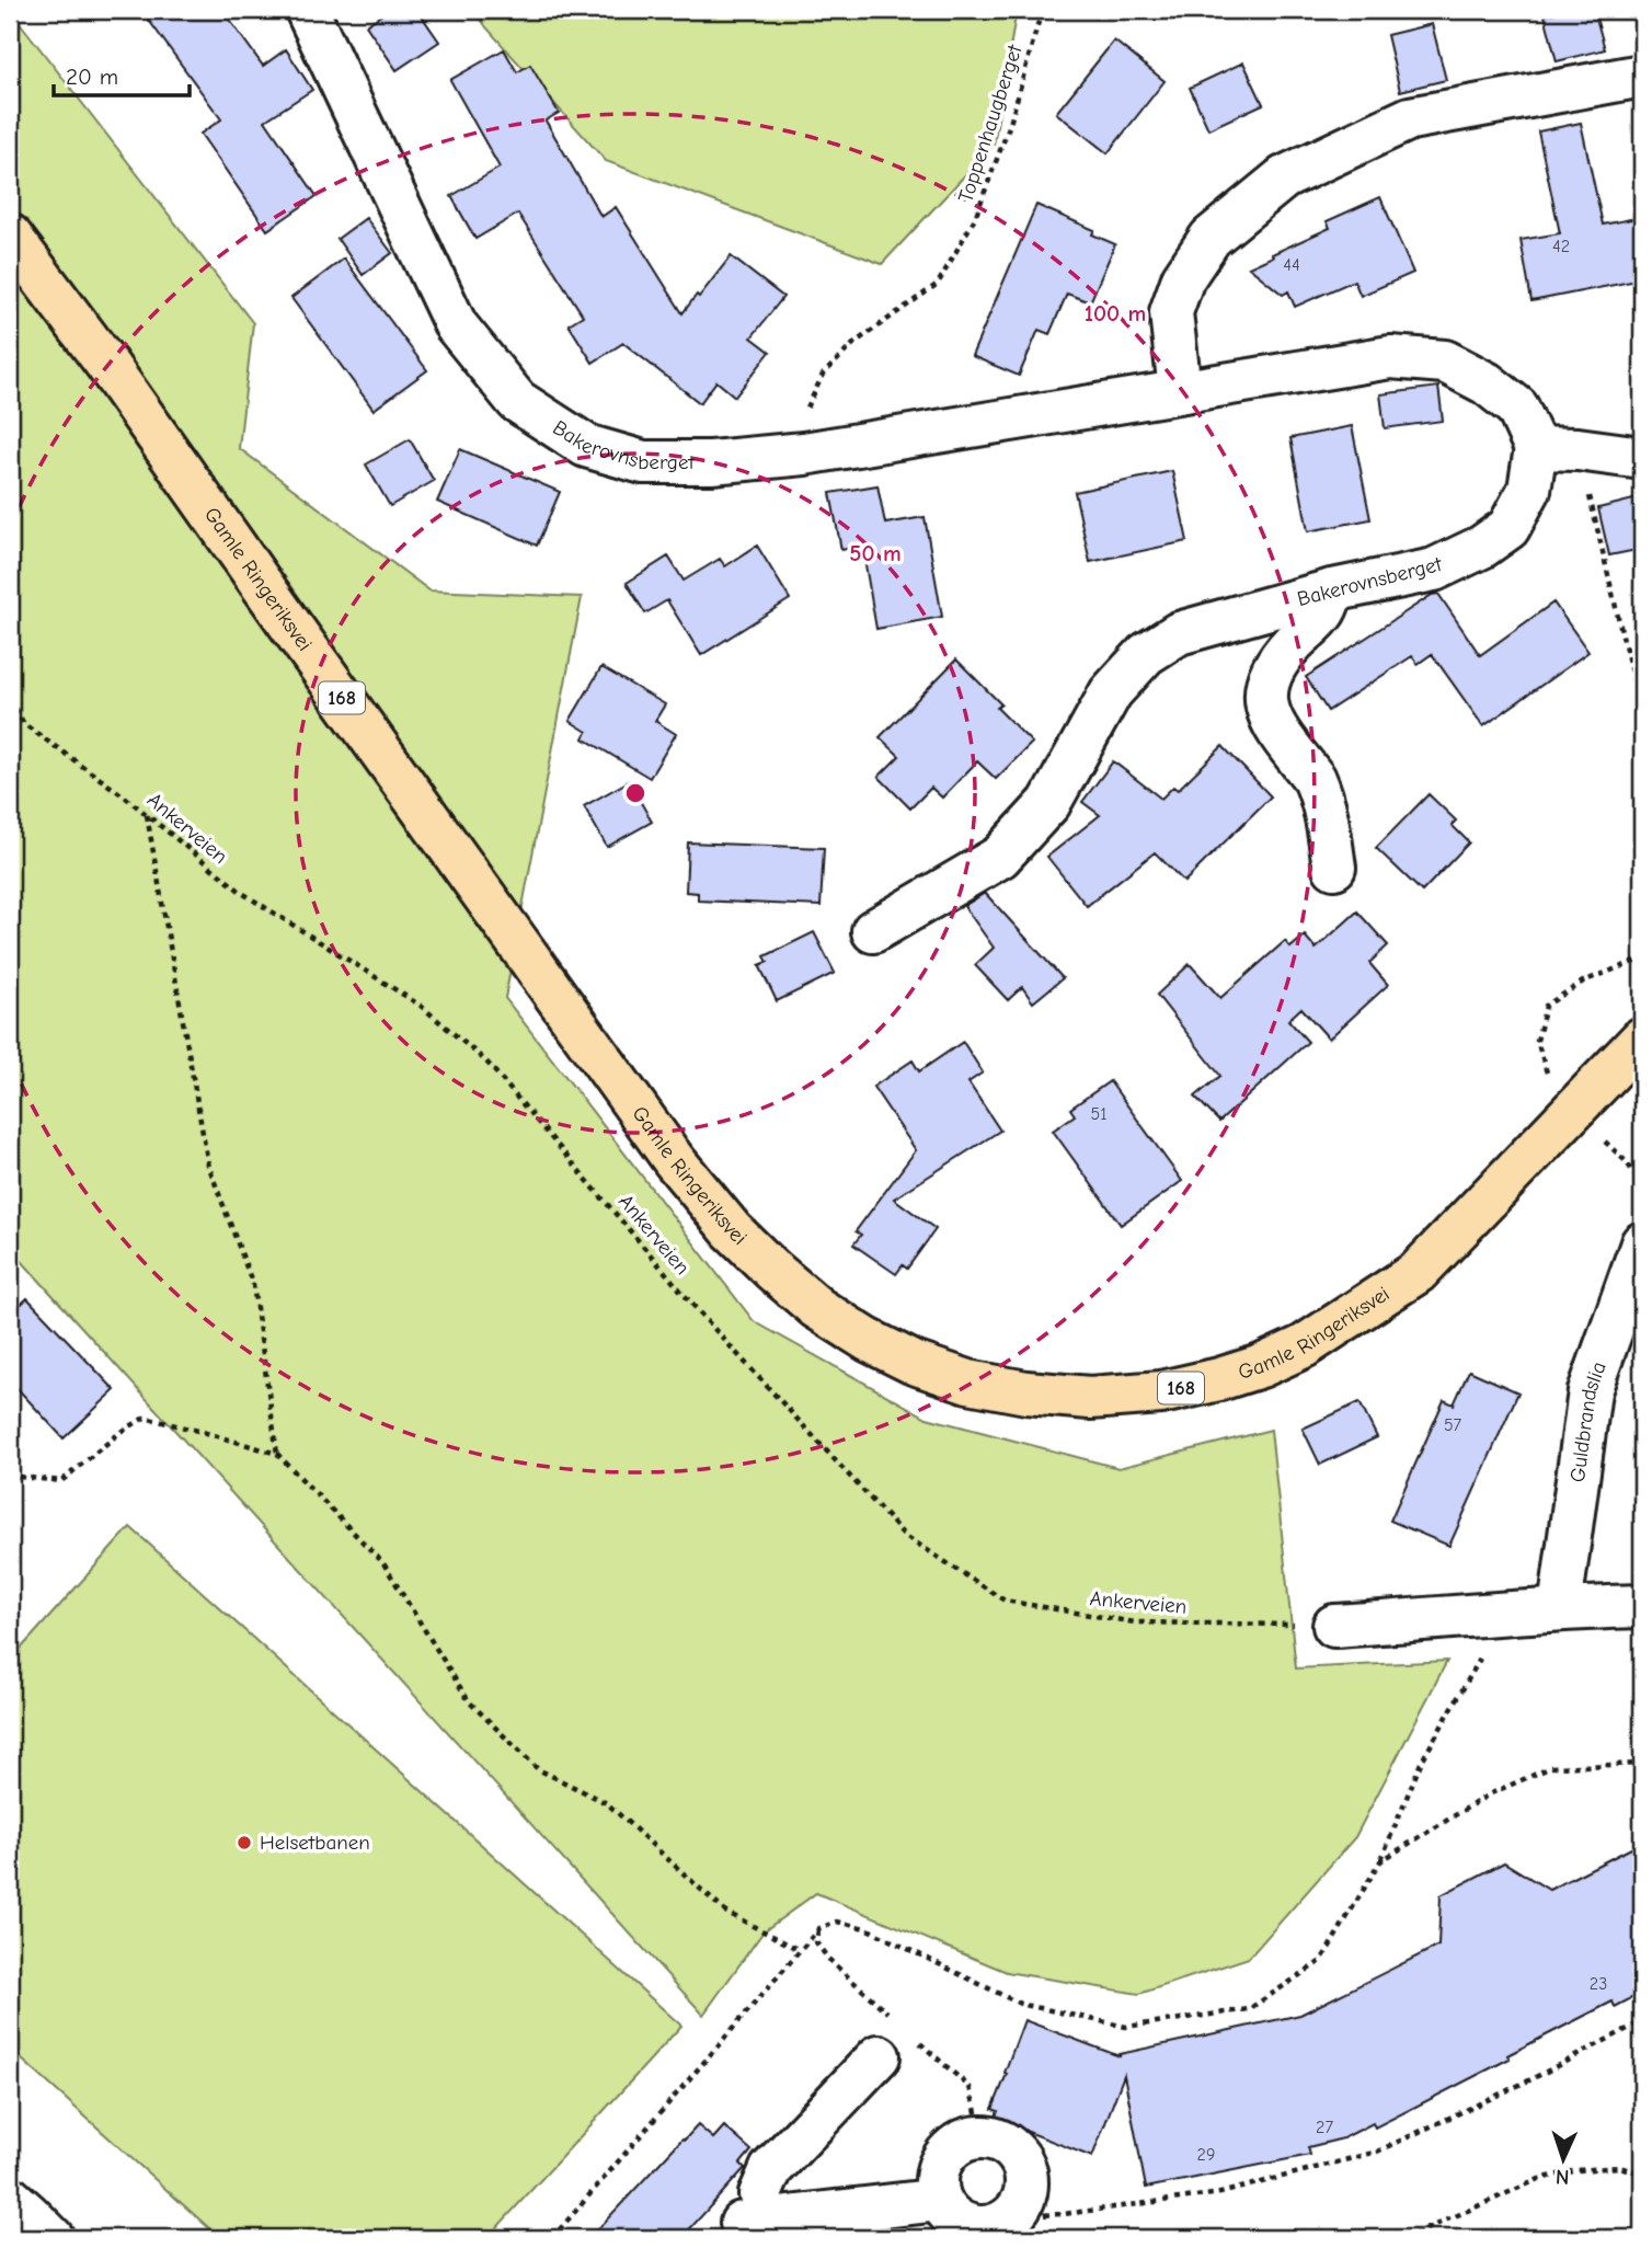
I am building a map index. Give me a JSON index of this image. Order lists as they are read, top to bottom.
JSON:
{
  "streets": {
    "main road": ["Gamle Ringeriksvei", "168"],
    "street": ["Bakerovnsberget", "Guldbrandslia"],
    "path": ["Toppenhaugberget", "Ankerveien"]
  },
  "crossings": [
    ["Toppenhaugberget", "Bakerovnsberget"]
  ],
  "places": ["Helsetbanen"],
  "house_numbers": [
    "42",
    "44",
    "51",
    "57",
    "23",
    "27",
    "29"
  ],
  "scale_bar": "20 m",
  "north": "bottom",
  "rings": ["100 m", "50 m"]
}
